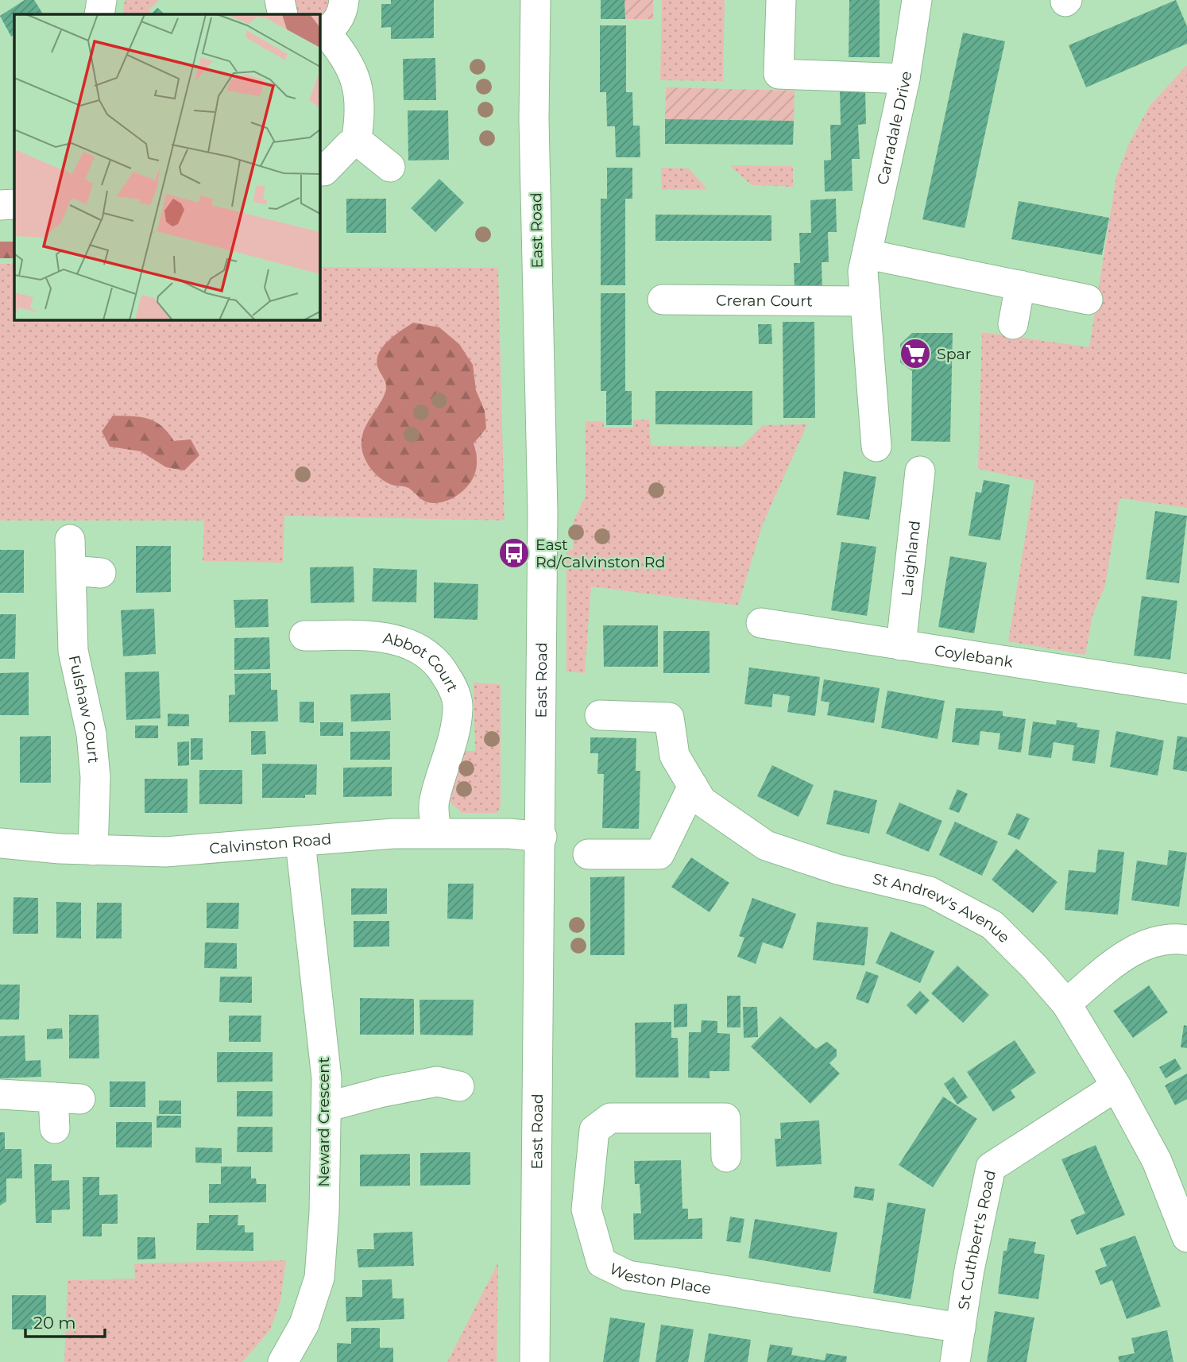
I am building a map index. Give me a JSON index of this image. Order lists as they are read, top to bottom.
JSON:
{
  "streets": {
    "street": [
      "Carradale Drive",
      "East Road",
      "Creran Court",
      "Laighland",
      "Coylebank",
      "Abbot Court",
      "Fulshaw Court",
      "Calvinston Road",
      "St Andrew's Avenue",
      "Neward Crescent",
      "St Cuthbert's Road",
      "Weston Place"
    ]
  },
  "crossings": [
    ["Carradale Drive", "Creran Court"],
    ["East Road", "Calvinston Road"],
    ["Laighland", "Coylebank"],
    ["Abbot Court", "Calvinston Road"],
    ["Fulshaw Court", "Calvinston Road"],
    ["Calvinston Road", "Neward Crescent"],
    ["St Andrew's Avenue", "St Cuthbert's Road"],
    ["St Cuthbert's Road", "Weston Place"]
  ],
  "places": {
    "supermarket": ["Spar"],
    "bus stop": ["East Rd/Calvinston Rd"]
  },
  "scale_bar": "20 m"
}
